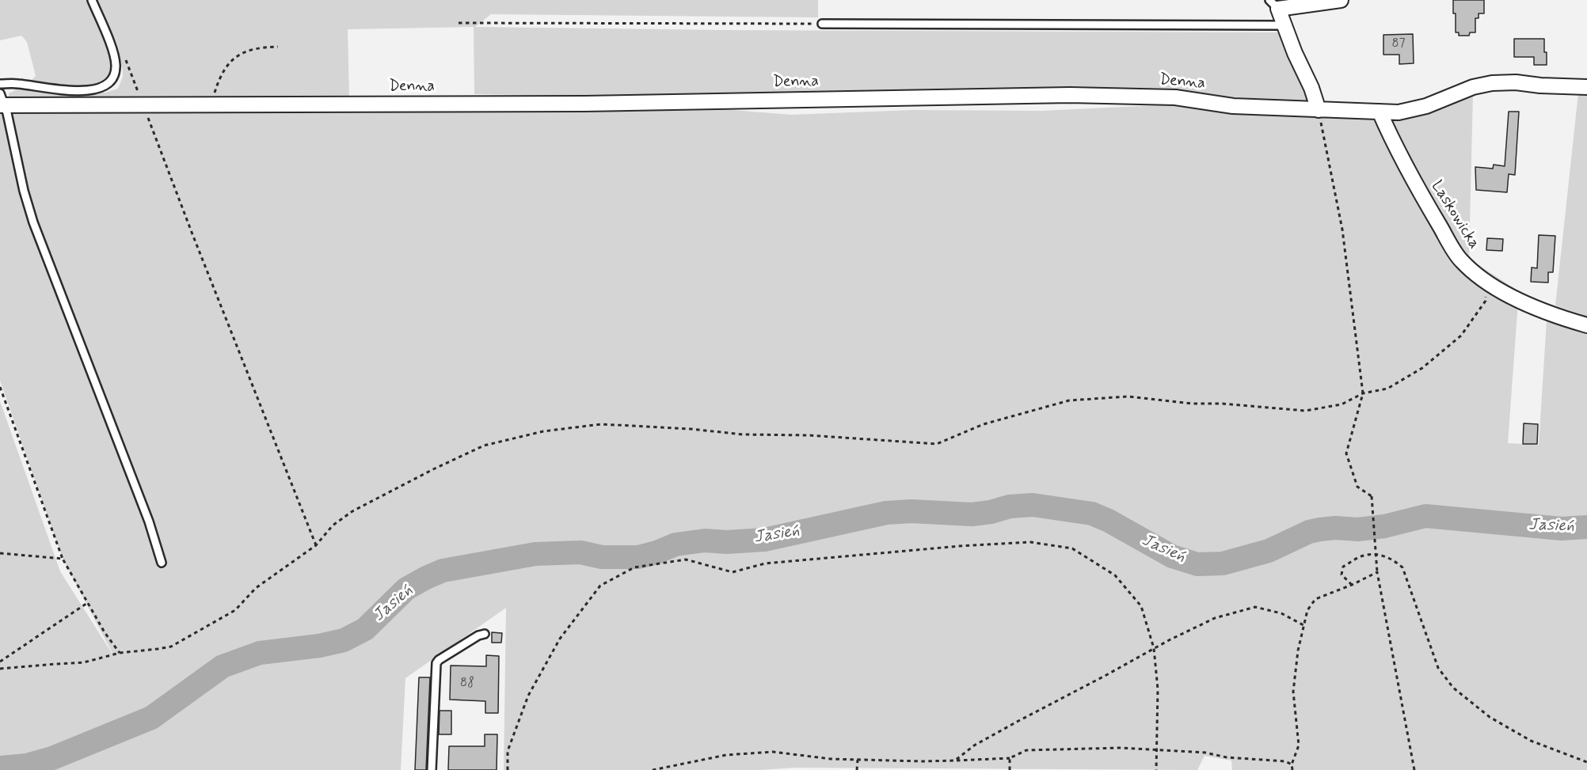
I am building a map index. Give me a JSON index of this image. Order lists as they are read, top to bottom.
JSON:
{
  "streets": {
    "street": ["Denna", "Laskowicka"]
  },
  "crossings": [
    ["Denna", "Laskowicka"]
  ],
  "water": ["Jasień"],
  "house_numbers": ["87", "88"]
}
